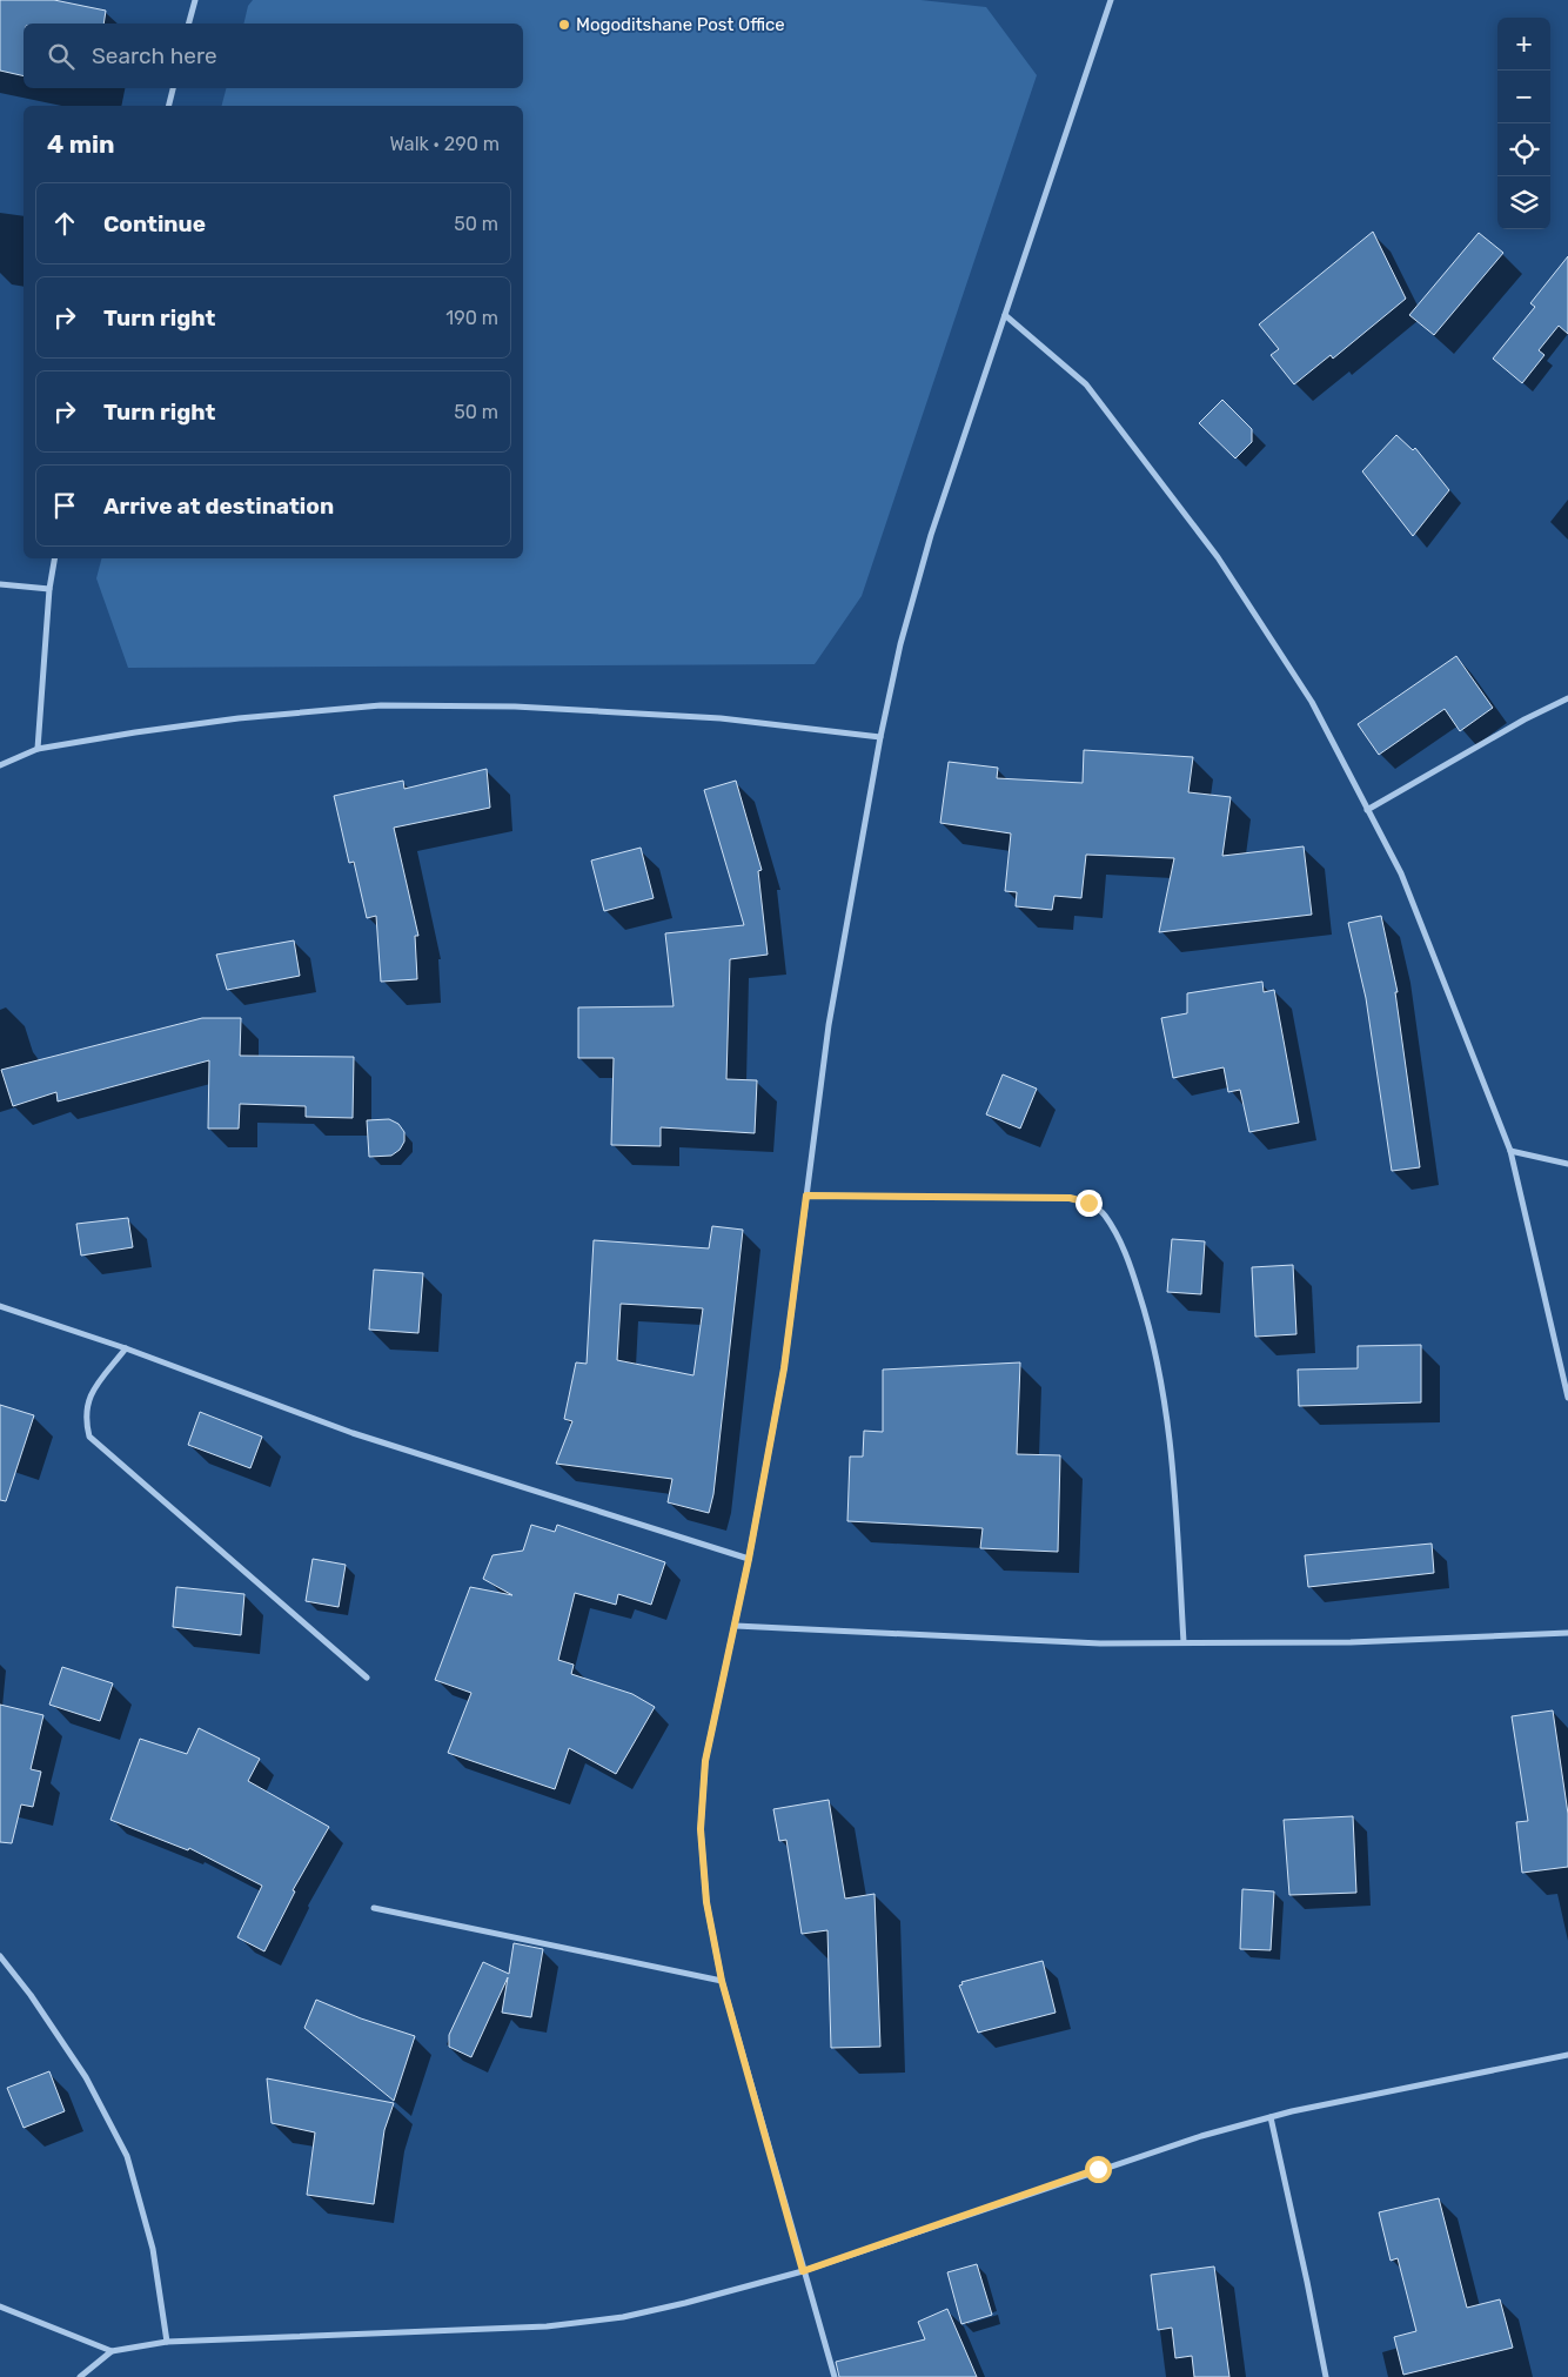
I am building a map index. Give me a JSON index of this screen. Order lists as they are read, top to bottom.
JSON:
{
  "places": ["Mogoditshane Post Office"],
  "page": {
    "map_buttons": ["+", "−"],
    "search": "Search here",
    "heading": ["4 min", "Walk · 290 m"],
    "list": [
      ["Continue", "50 m"],
      ["Turn right", "190 m"],
      ["Turn right", "50 m"],
      "Arrive at destination"
    ]
  }
}
